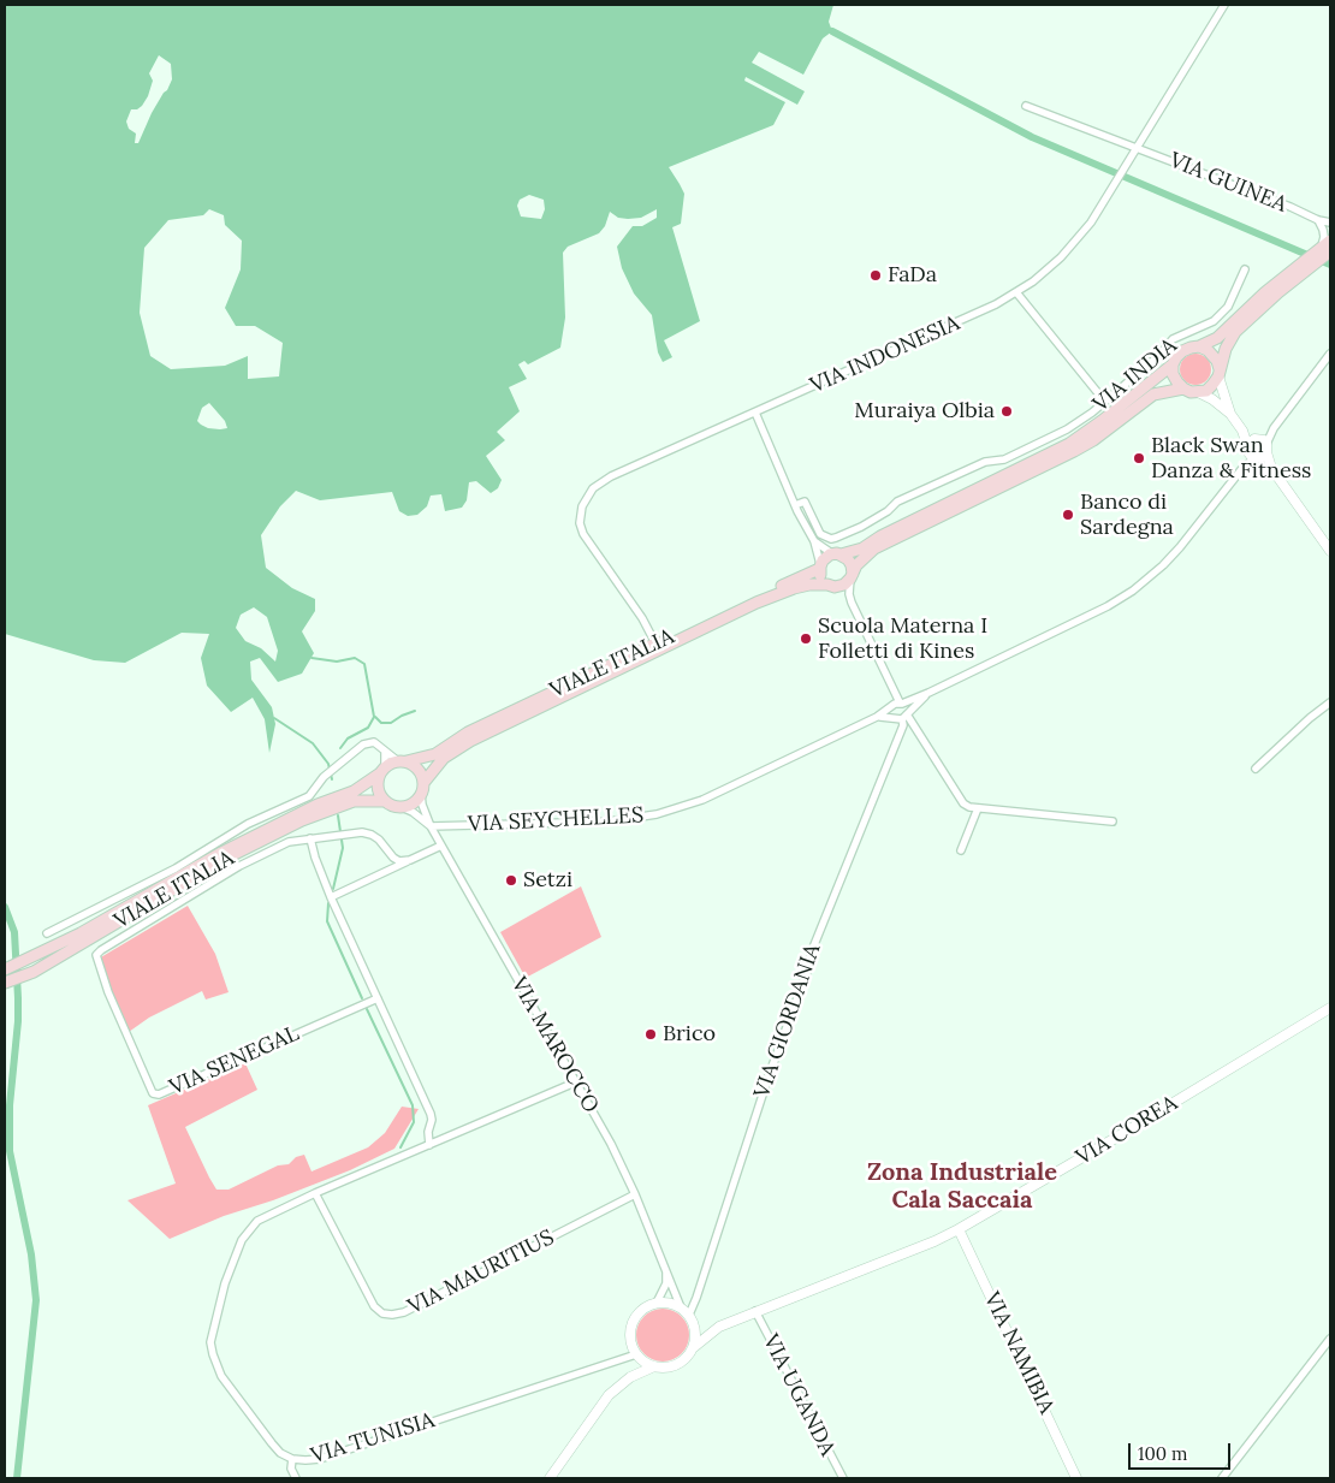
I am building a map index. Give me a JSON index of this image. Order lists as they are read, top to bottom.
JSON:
{
  "streets": {
    "main road": ["VIALE ITALIA"],
    "street": [
      "VIA GUINEA",
      "VIA INDONESIA",
      "VIA INDIA",
      "VIA SEYCHELLES",
      "VIA GIORDANIA",
      "VIA MAROCCO",
      "VIA SENEGAL",
      "VIA COREA",
      "VIA MAURITIUS",
      "VIA NAMIBIA",
      "VIA UGANDA",
      "VIA TUNISIA"
    ]
  },
  "crossings": [
    ["VIA GUINEA", "VIA INDONESIA"],
    ["VIA INDONESIA", "VIALE ITALIA"],
    ["VIALE ITALIA", "VIA MAROCCO"],
    ["VIA SEYCHELLES", "VIA GIORDANIA"],
    ["VIA SEYCHELLES", "VIA MAROCCO"],
    ["VIA GIORDANIA", "VIA MAROCCO"],
    ["VIA GIORDANIA", "VIA COREA"],
    ["VIA GIORDANIA", "VIA TUNISIA"],
    ["VIA MAROCCO", "VIA COREA"],
    ["VIA MAROCCO", "VIA MAURITIUS"],
    ["VIA MAROCCO", "VIA TUNISIA"],
    ["VIA COREA", "VIA NAMIBIA"],
    ["VIA COREA", "VIA UGANDA"],
    ["VIA COREA", "VIA TUNISIA"],
    ["VIA MAURITIUS", "VIA TUNISIA"]
  ],
  "districts": ["Zona Industriale Cala Saccaia"],
  "places": [
    "FaDa",
    "Muraiya Olbia",
    "Black Swan Danza & Fitness",
    "Banco di Sardegna",
    "Scuola Materna I Folletti di Kines",
    "Setzi",
    "Brico"
  ],
  "scale_bar": "100 m"
}
